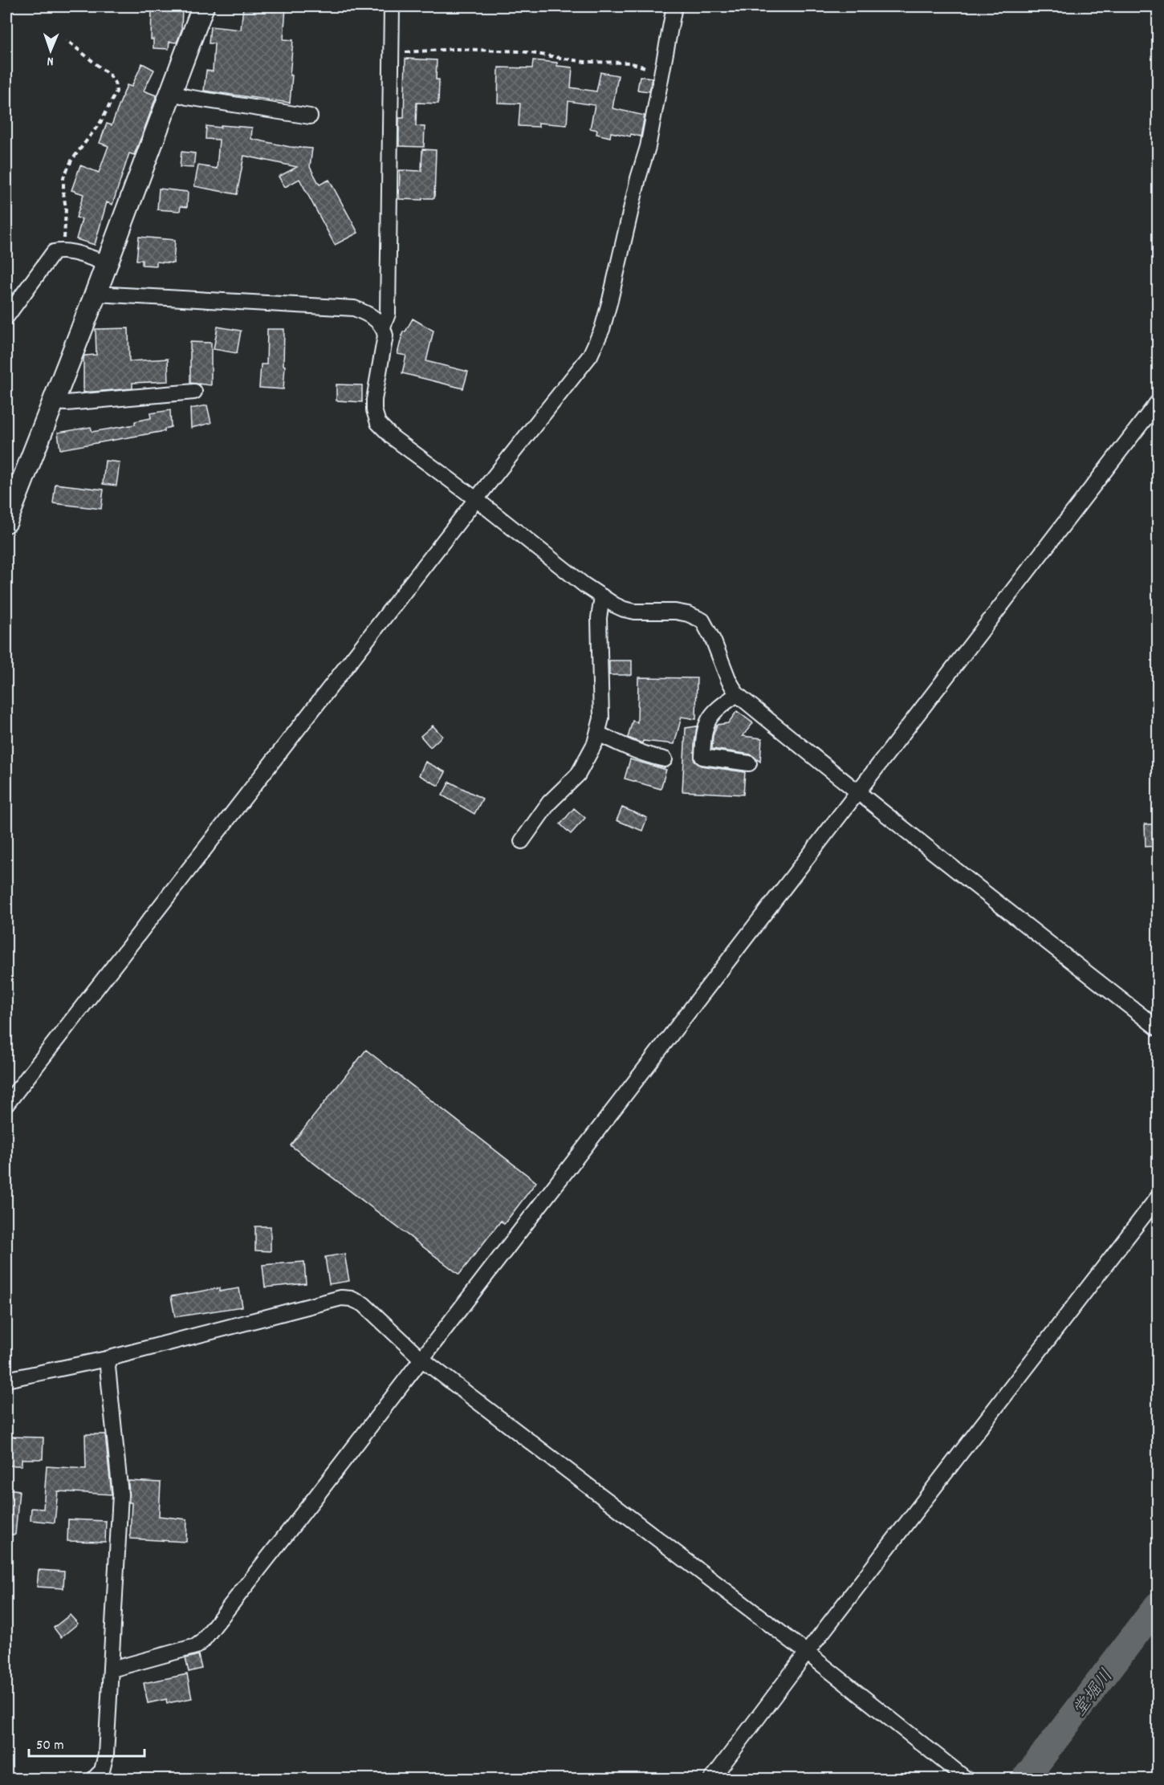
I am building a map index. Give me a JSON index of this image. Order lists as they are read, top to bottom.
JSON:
{
  "water": ["堂堀川"],
  "scale_bar": "50 m",
  "north": "bottom"
}
